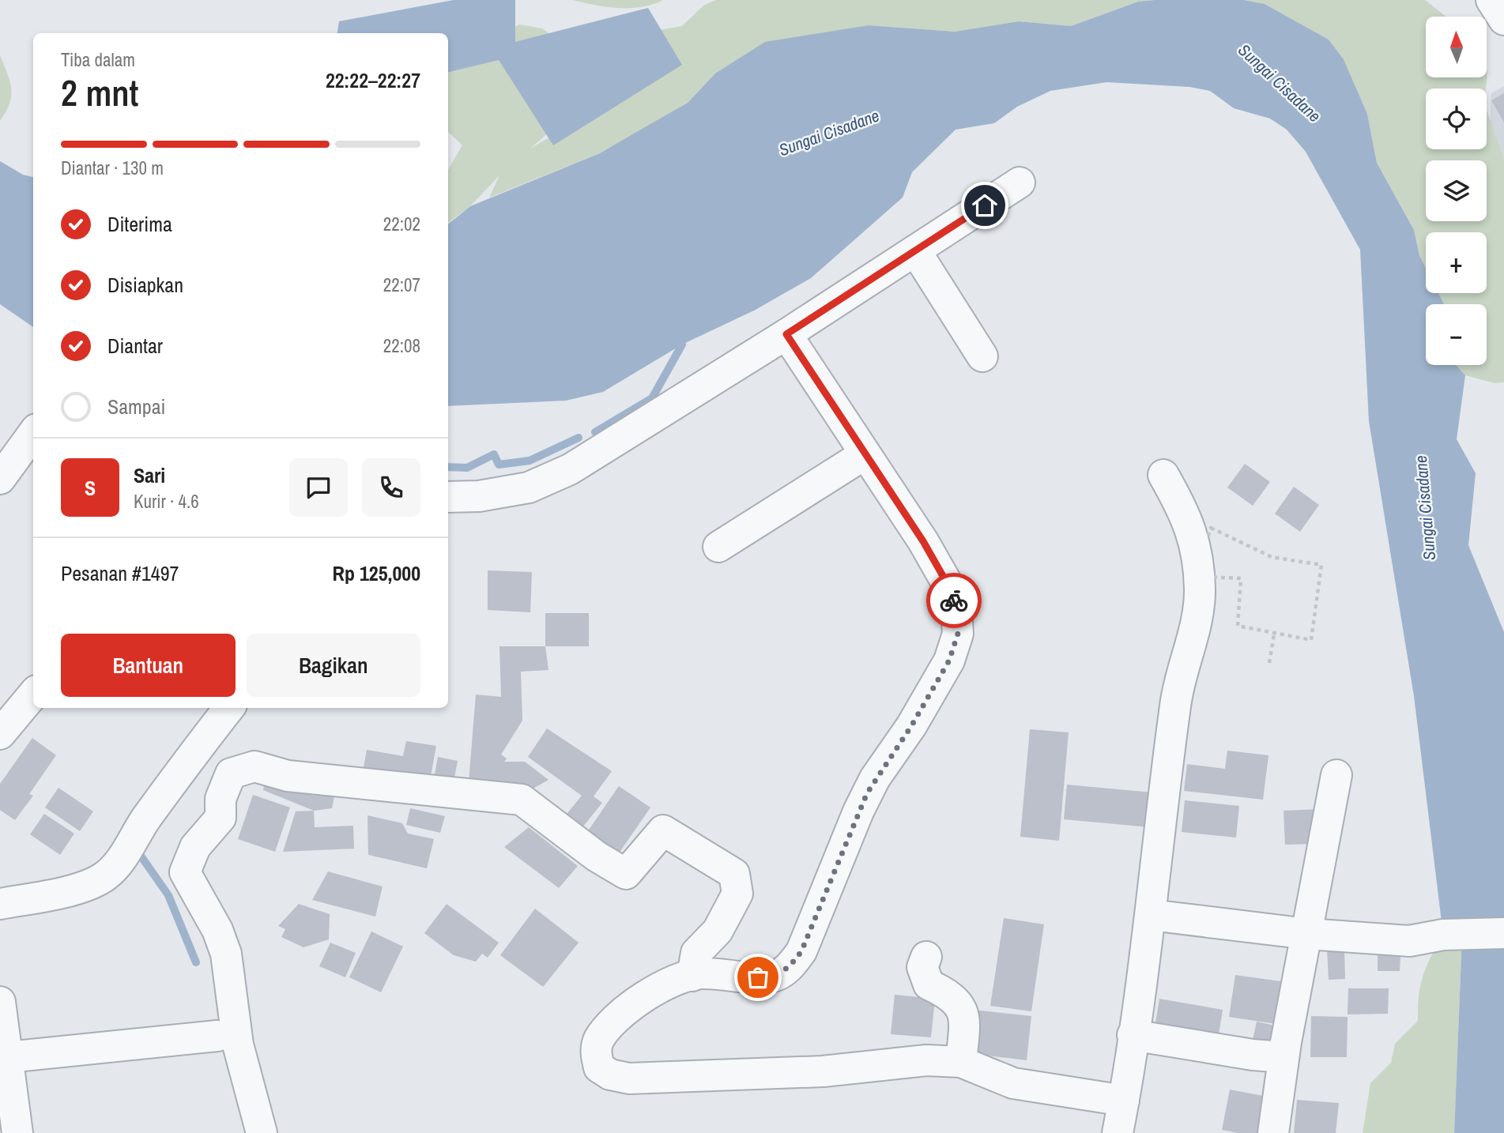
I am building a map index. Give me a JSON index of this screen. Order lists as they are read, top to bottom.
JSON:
{
  "water": ["Sungai Cisadane"],
  "north": "top",
  "page": {
    "map_buttons": ["+", "−"],
    "heading": ["2 mnt", "Tiba dalam", "22:22–22:27"],
    "panel": [
      "Sari",
      "Kurir · 4.6",
      "Pesanan #1497",
      "Rp 125,000"
    ],
    "bar": "Diantar · 130 m",
    "list": [
      ["Diterima", "22:02"],
      ["Disiapkan", "22:07"],
      ["Diantar", "22:08"],
      "Sampai"
    ],
    "round": "S",
    "buttons": ["Bantuan", "Bagikan"]
  }
}
